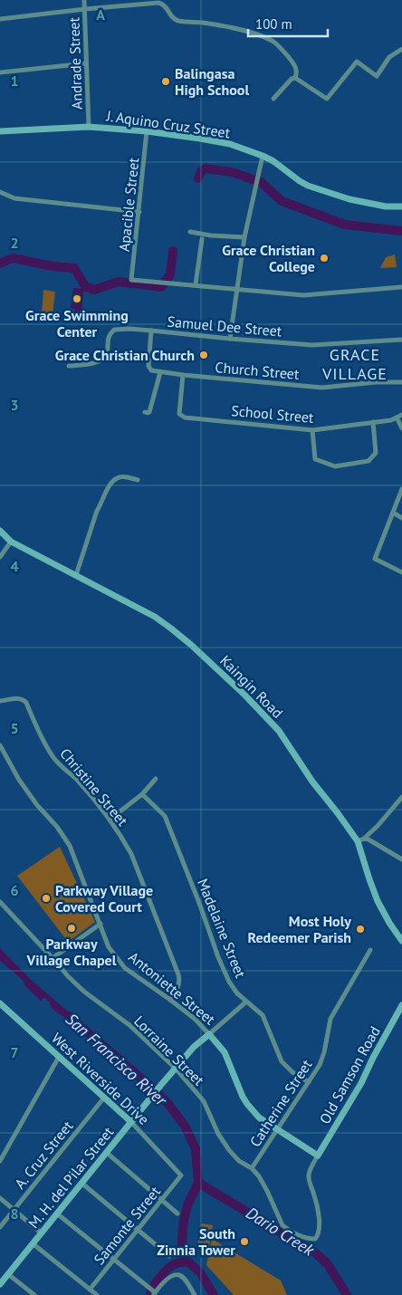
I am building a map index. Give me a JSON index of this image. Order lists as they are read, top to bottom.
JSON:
{
  "streets": {
    "street": [
      "Andrade Street",
      "J. Aquino Cruz Street",
      "Apacible Street",
      "Samuel Dee Street",
      "Church Street",
      "School Street",
      "Kaingin Road",
      "Christine Street",
      "Madelaine Street",
      "Antoniette Street",
      "Lorraine Street",
      "Old Samson Road",
      "West Riverside Drive",
      "Catherine Street",
      "A. Cruz Street",
      "M. H. del Pilar Street",
      "Samonte Street"
    ]
  },
  "crossings": [
    ["Andrade Street", "J. Aquino Cruz Street"],
    ["J. Aquino Cruz Street", "Apacible Street"],
    ["Church Street", "School Street"],
    ["Christine Street", "Antoniette Street"],
    ["Madelaine Street", "Catherine Street"],
    ["Antoniette Street", "Lorraine Street"],
    ["Antoniette Street", "Old Samson Road"],
    ["Antoniette Street", "Catherine Street"],
    ["Antoniette Street", "M. H. del Pilar Street"],
    ["Lorraine Street", "Old Samson Road"],
    ["Lorraine Street", "Catherine Street"],
    ["Lorraine Street", "M. H. del Pilar Street"],
    ["West Riverside Drive", "A. Cruz Street"],
    ["West Riverside Drive", "M. H. del Pilar Street"],
    ["West Riverside Drive", "Samonte Street"]
  ],
  "districts": ["GRACE VILLAGE"],
  "water": ["San Francisco River", "Dario Creek"],
  "places": [
    "Balingasa High School",
    "Grace Christian College",
    "Grace Swimming Center",
    "Grace Christian Church",
    "Parkway Village Covered Court",
    "Parkway Village Chapel",
    "Most Holy Redeemer Parish",
    "South Zinnia Tower"
  ],
  "scale_bar": "100 m",
  "grid": {
    "columns": ["A"],
    "rows": [
      "1",
      "2",
      "3",
      "4",
      "5",
      "6",
      "7",
      "8"
    ]
  }
}
